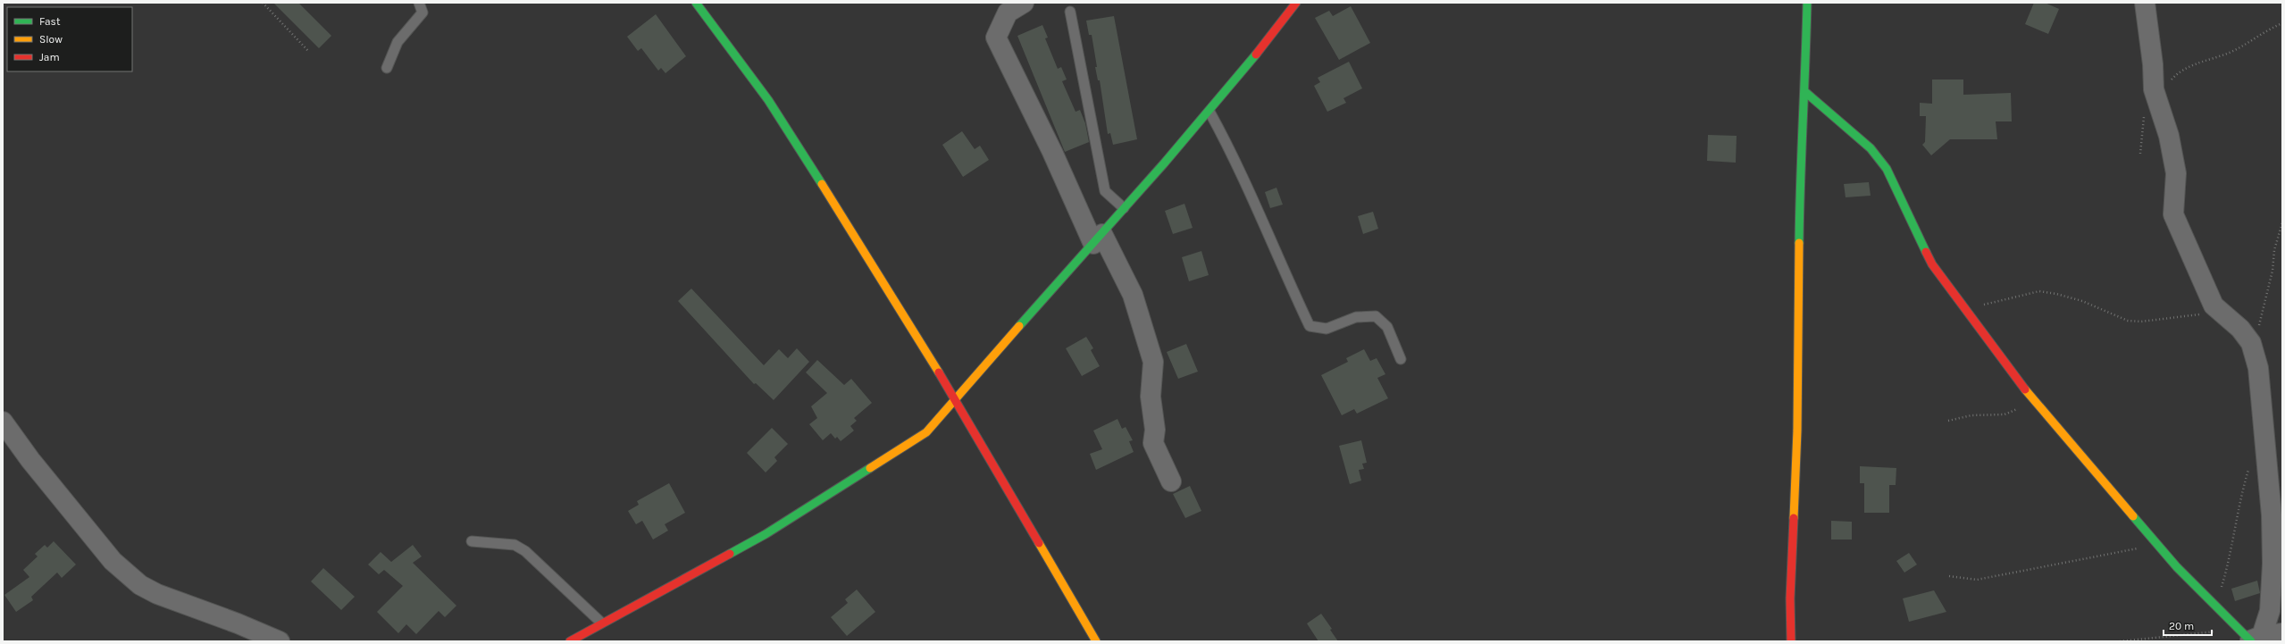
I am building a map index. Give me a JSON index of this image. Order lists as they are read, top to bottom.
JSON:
{
  "legend": ["Fast", "Slow", "Jam"],
  "scale_bar": "20 m"
}
